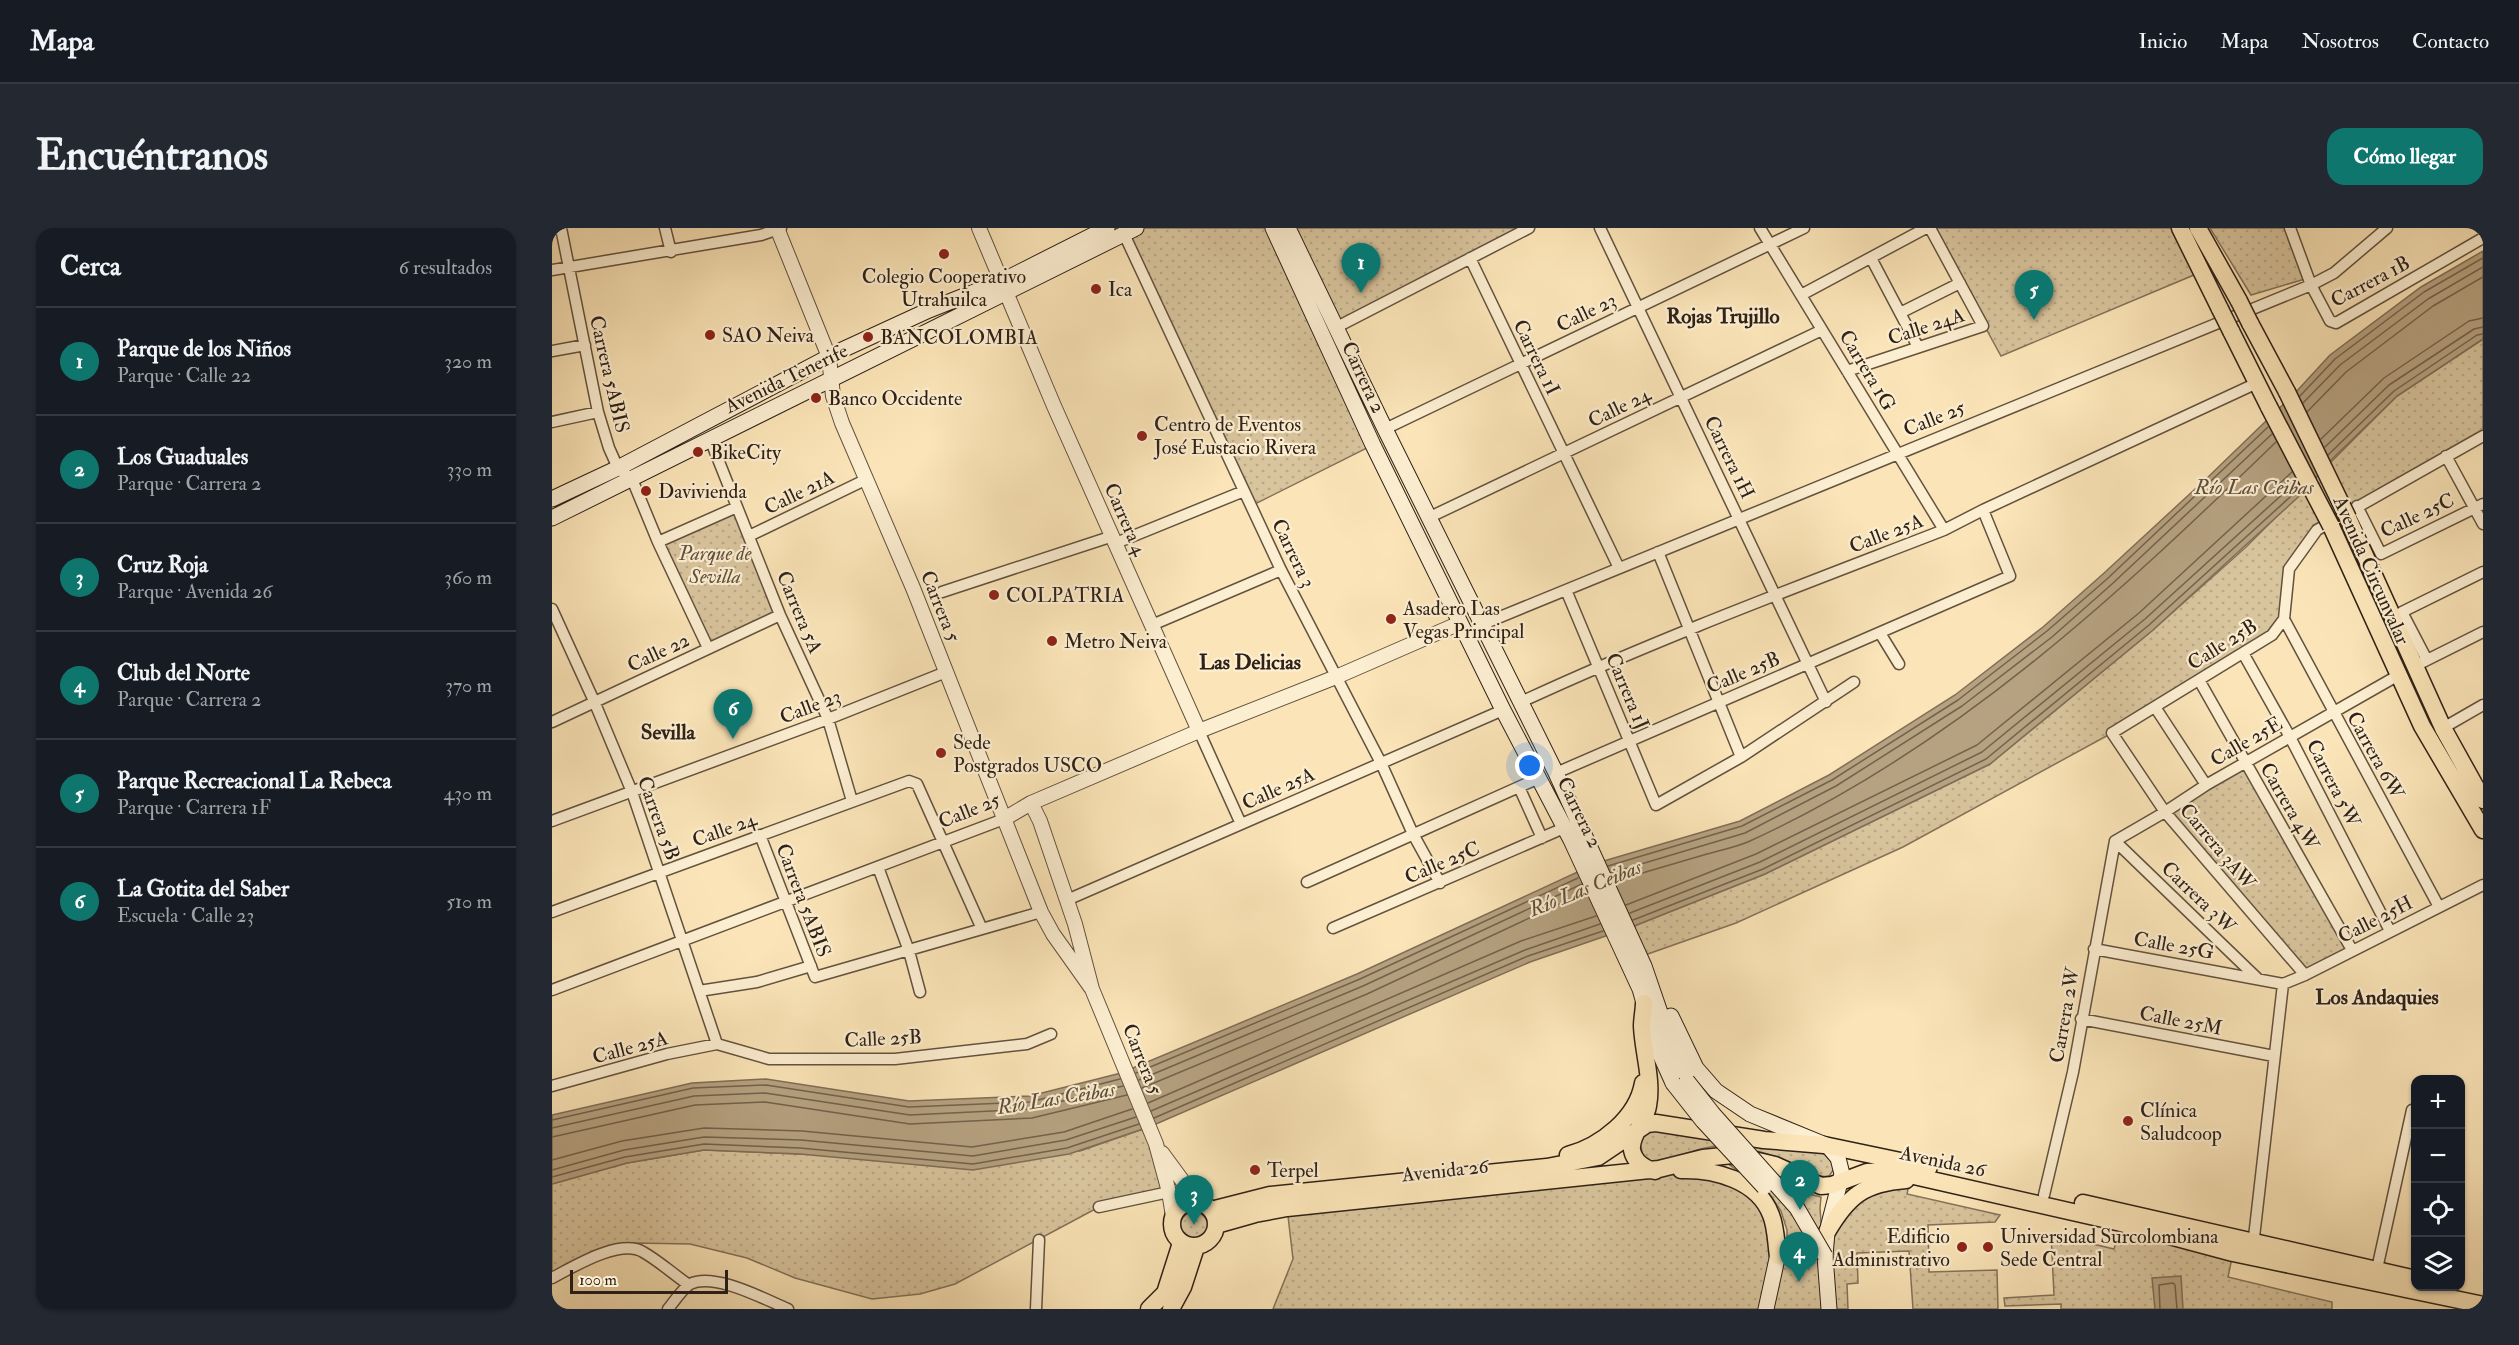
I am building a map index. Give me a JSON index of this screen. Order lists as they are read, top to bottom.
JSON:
{
  "streets": {
    "main road": [
      "Carrera 2",
      "Avenida Tenerife",
      "Avenida Circunvalar",
      "Avenida 26"
    ],
    "street": [
      "Carrera 1B",
      "Calle 23",
      "Calle 24A",
      "Carrera 1I",
      "Carrera 1G",
      "Carrera 5ABIS",
      "Calle 24",
      "Calle 25",
      "Carrera 1H",
      "Calle 21A",
      "Calle 25C",
      "Carrera 4",
      "Calle 25A",
      "Carrera 3",
      "Carrera 5",
      "Carrera 5A",
      "Calle 25B",
      "Calle 22",
      "Carrera 1J",
      "Calle 25E",
      "Carrera 6W",
      "Carrera 5W",
      "Carrera 4W",
      "Carrera 5B",
      "Carrera 3AW",
      "Carrera 3W",
      "Calle 25H",
      "Calle 25G",
      "Carrera 2W",
      "Calle 25M"
    ]
  },
  "crossings": [
    ["Carrera 1B", "Calle 25"],
    ["Calle 23", "Carrera 1I"],
    ["Calle 23", "Carrera 1G"],
    ["Calle 23", "Carrera 2"],
    ["Calle 23", "Carrera 1H"],
    ["Calle 23", "Carrera 5"],
    ["Calle 23", "Carrera 5A"],
    ["Calle 23", "Carrera 5B"],
    ["Calle 24A", "Carrera 1G"],
    ["Carrera 1I", "Calle 24"],
    ["Carrera 1I", "Calle 25"],
    ["Carrera 1G", "Calle 24"],
    ["Carrera 1G", "Calle 25"],
    ["Carrera 1G", "Calle 25A"],
    ["Carrera 5ABIS", "Avenida Tenerife"],
    ["Carrera 5ABIS", "Calle 24"],
    ["Carrera 5ABIS", "Calle 25"],
    ["Carrera 5ABIS", "Calle 21A"],
    ["Carrera 5ABIS", "Calle 22"],
    ["Carrera 2", "Calle 24"],
    ["Carrera 2", "Calle 25"],
    ["Carrera 2", "Calle 25C"],
    ["Carrera 2", "Calle 25A"],
    ["Carrera 2", "Calle 25B"],
    ["Avenida Tenerife", "Carrera 4"],
    ["Avenida Tenerife", "Carrera 3"],
    ["Avenida Tenerife", "Carrera 5"],
    ["Avenida Tenerife", "Carrera 5A"],
    ["Calle 24", "Calle 25"],
    ["Calle 24", "Carrera 1H"],
    ["Calle 24", "Carrera 5A"],
    ["Calle 24", "Carrera 5B"],
    ["Calle 25", "Carrera 1H"],
    ["Calle 25", "Carrera 4"],
    ["Calle 25", "Carrera 3"],
    ["Calle 25", "Carrera 5"],
    ["Calle 25", "Carrera 1J"],
    ["Calle 25", "Carrera 5B"],
    ["Carrera 1H", "Calle 25A"],
    ["Carrera 1H", "Calle 25B"],
    ["Calle 21A", "Carrera 5"],
    ["Calle 21A", "Carrera 5A"],
    ["Calle 25C", "Carrera 3"],
    ["Calle 25C", "Avenida Circunvalar"],
    ["Calle 25C", "Calle 25B"],
    ["Carrera 4", "Calle 25A"],
    ["Calle 25A", "Carrera 3"],
    ["Calle 25A", "Avenida Circunvalar"],
    ["Calle 25A", "Carrera 5"],
    ["Calle 25A", "Calle 25B"],
    ["Calle 25A", "Carrera 1J"],
    ["Calle 25A", "Carrera 5B"],
    ["Avenida Circunvalar", "Calle 25B"],
    ["Avenida Circunvalar", "Calle 25E"],
    ["Carrera 5", "Avenida 26"],
    ["Carrera 5A", "Calle 22"],
    ["Calle 25B", "Carrera 1J"],
    ["Calle 25B", "Carrera 6W"],
    ["Calle 25B", "Carrera 5W"],
    ["Calle 25B", "Carrera 4W"],
    ["Calle 25B", "Carrera 5B"],
    ["Calle 25B", "Carrera 3AW"],
    ["Calle 22", "Carrera 5B"],
    ["Calle 25E", "Carrera 6W"],
    ["Calle 25E", "Carrera 5W"],
    ["Calle 25E", "Carrera 4W"],
    ["Calle 25E", "Carrera 3AW"],
    ["Calle 25E", "Carrera 3W"],
    ["Calle 25E", "Carrera 2W"],
    ["Carrera 6W", "Calle 25H"],
    ["Carrera 5W", "Calle 25H"],
    ["Carrera 4W", "Calle 25H"],
    ["Carrera 3AW", "Calle 25H"],
    ["Carrera 3W", "Calle 25G"],
    ["Carrera 3W", "Carrera 2W"],
    ["Calle 25H", "Calle 25G"],
    ["Calle 25G", "Carrera 2W"],
    ["Carrera 2W", "Calle 25M"],
    ["Carrera 2W", "Avenida 26"]
  ],
  "districts": [
    "Rojas Trujillo",
    "Las Delicias",
    "Sevilla",
    "Los Andaquies"
  ],
  "water": ["Río Las Ceibas"],
  "parks": ["Parque de Sevilla"],
  "places": [
    "Colegio Cooperativo Utrahuilca",
    "Ica",
    "SAO Neiva",
    "BANCOLOMBIA",
    "Banco Occidente",
    "Centro de Eventos José Eustacio Rivera",
    "BikeCity",
    "Davivienda",
    "COLPATRIA",
    "Asadero Las Vegas Principal",
    "Metro Neiva",
    "Sede Postgrados USCO",
    "Clínica Saludcoop",
    "Terpel",
    "Edificio Administrativo",
    "Universidad Surcolombiana Sede Central"
  ],
  "scale_bar": "100 m",
  "page": {
    "header": "Mapa",
    "nav": [
      "Inicio",
      "Mapa",
      "Nosotros",
      "Contacto"
    ],
    "buttons": "Cómo llegar",
    "title": "Encuéntranos",
    "heading": ["Cerca", "6 resultados"],
    "pins": [
      "1",
      "5",
      "6",
      "2",
      "3",
      "4"
    ],
    "list": [
      {
        "mark": "1",
        "name": "Parque de los Niños",
        "note": "Parque · Calle 22",
        "value": "320 m"
      },
      {
        "mark": "2",
        "name": "Los Guaduales",
        "note": "Parque · Carrera 2",
        "value": "330 m"
      },
      {
        "mark": "3",
        "name": "Cruz Roja",
        "note": "Parque · Avenida 26",
        "value": "360 m"
      },
      {
        "mark": "4",
        "name": "Club del Norte",
        "note": "Parque · Carrera 2",
        "value": "370 m"
      },
      {
        "mark": "5",
        "name": "Parque Recreacional La Rebeca",
        "note": "Parque · Carrera 1F",
        "value": "430 m"
      },
      {
        "mark": "6",
        "name": "La Gotita del Saber",
        "note": "Escuela · Calle 23",
        "value": "510 m"
      }
    ],
    "map_buttons": ["+", "−"],
    "scale": "100 m"
  }
}
